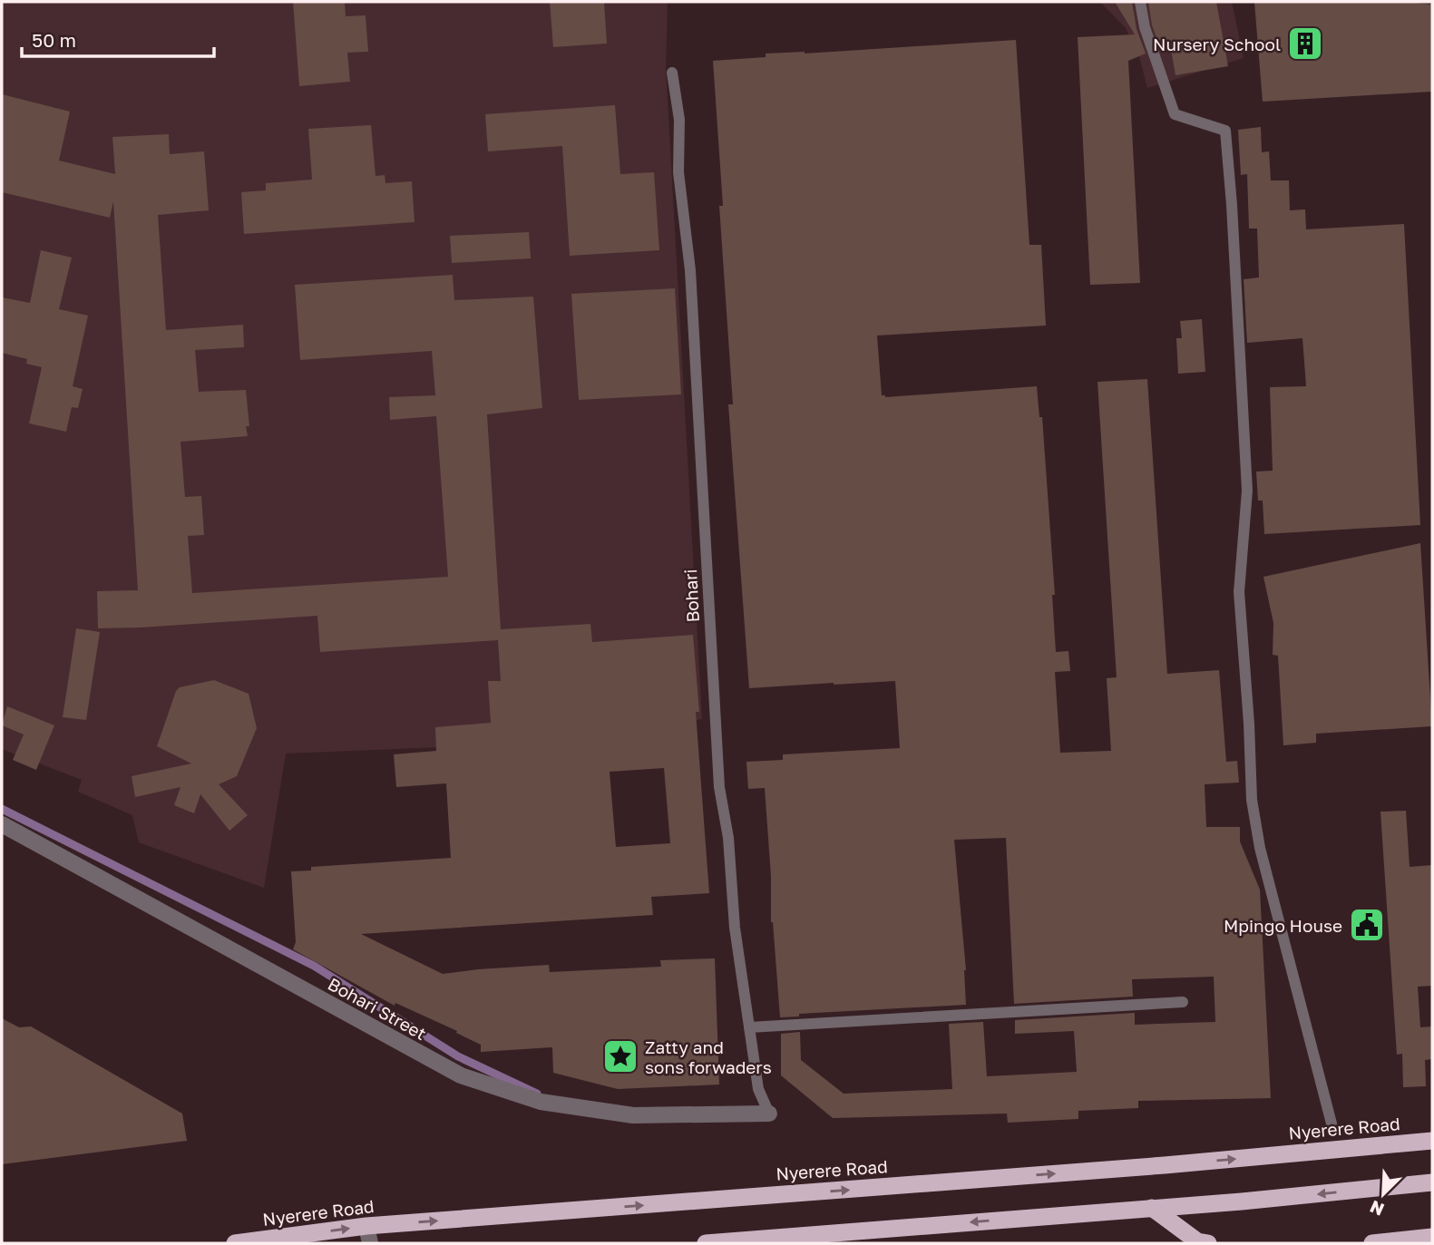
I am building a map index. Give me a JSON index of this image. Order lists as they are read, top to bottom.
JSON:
{
  "streets": {
    "highway": ["Nyerere Road"],
    "street": ["Bohari Street"],
    "lane": ["Bohari"]
  },
  "crossings": [
    ["Bohari", "Bohari Street"]
  ],
  "places": {
    "building": ["Nursery School"],
    "public building": ["Mpingo House"],
    "place": ["Zatty and sons forwaders"]
  },
  "scale_bar": "50 m",
  "north": "bottom left"
}
